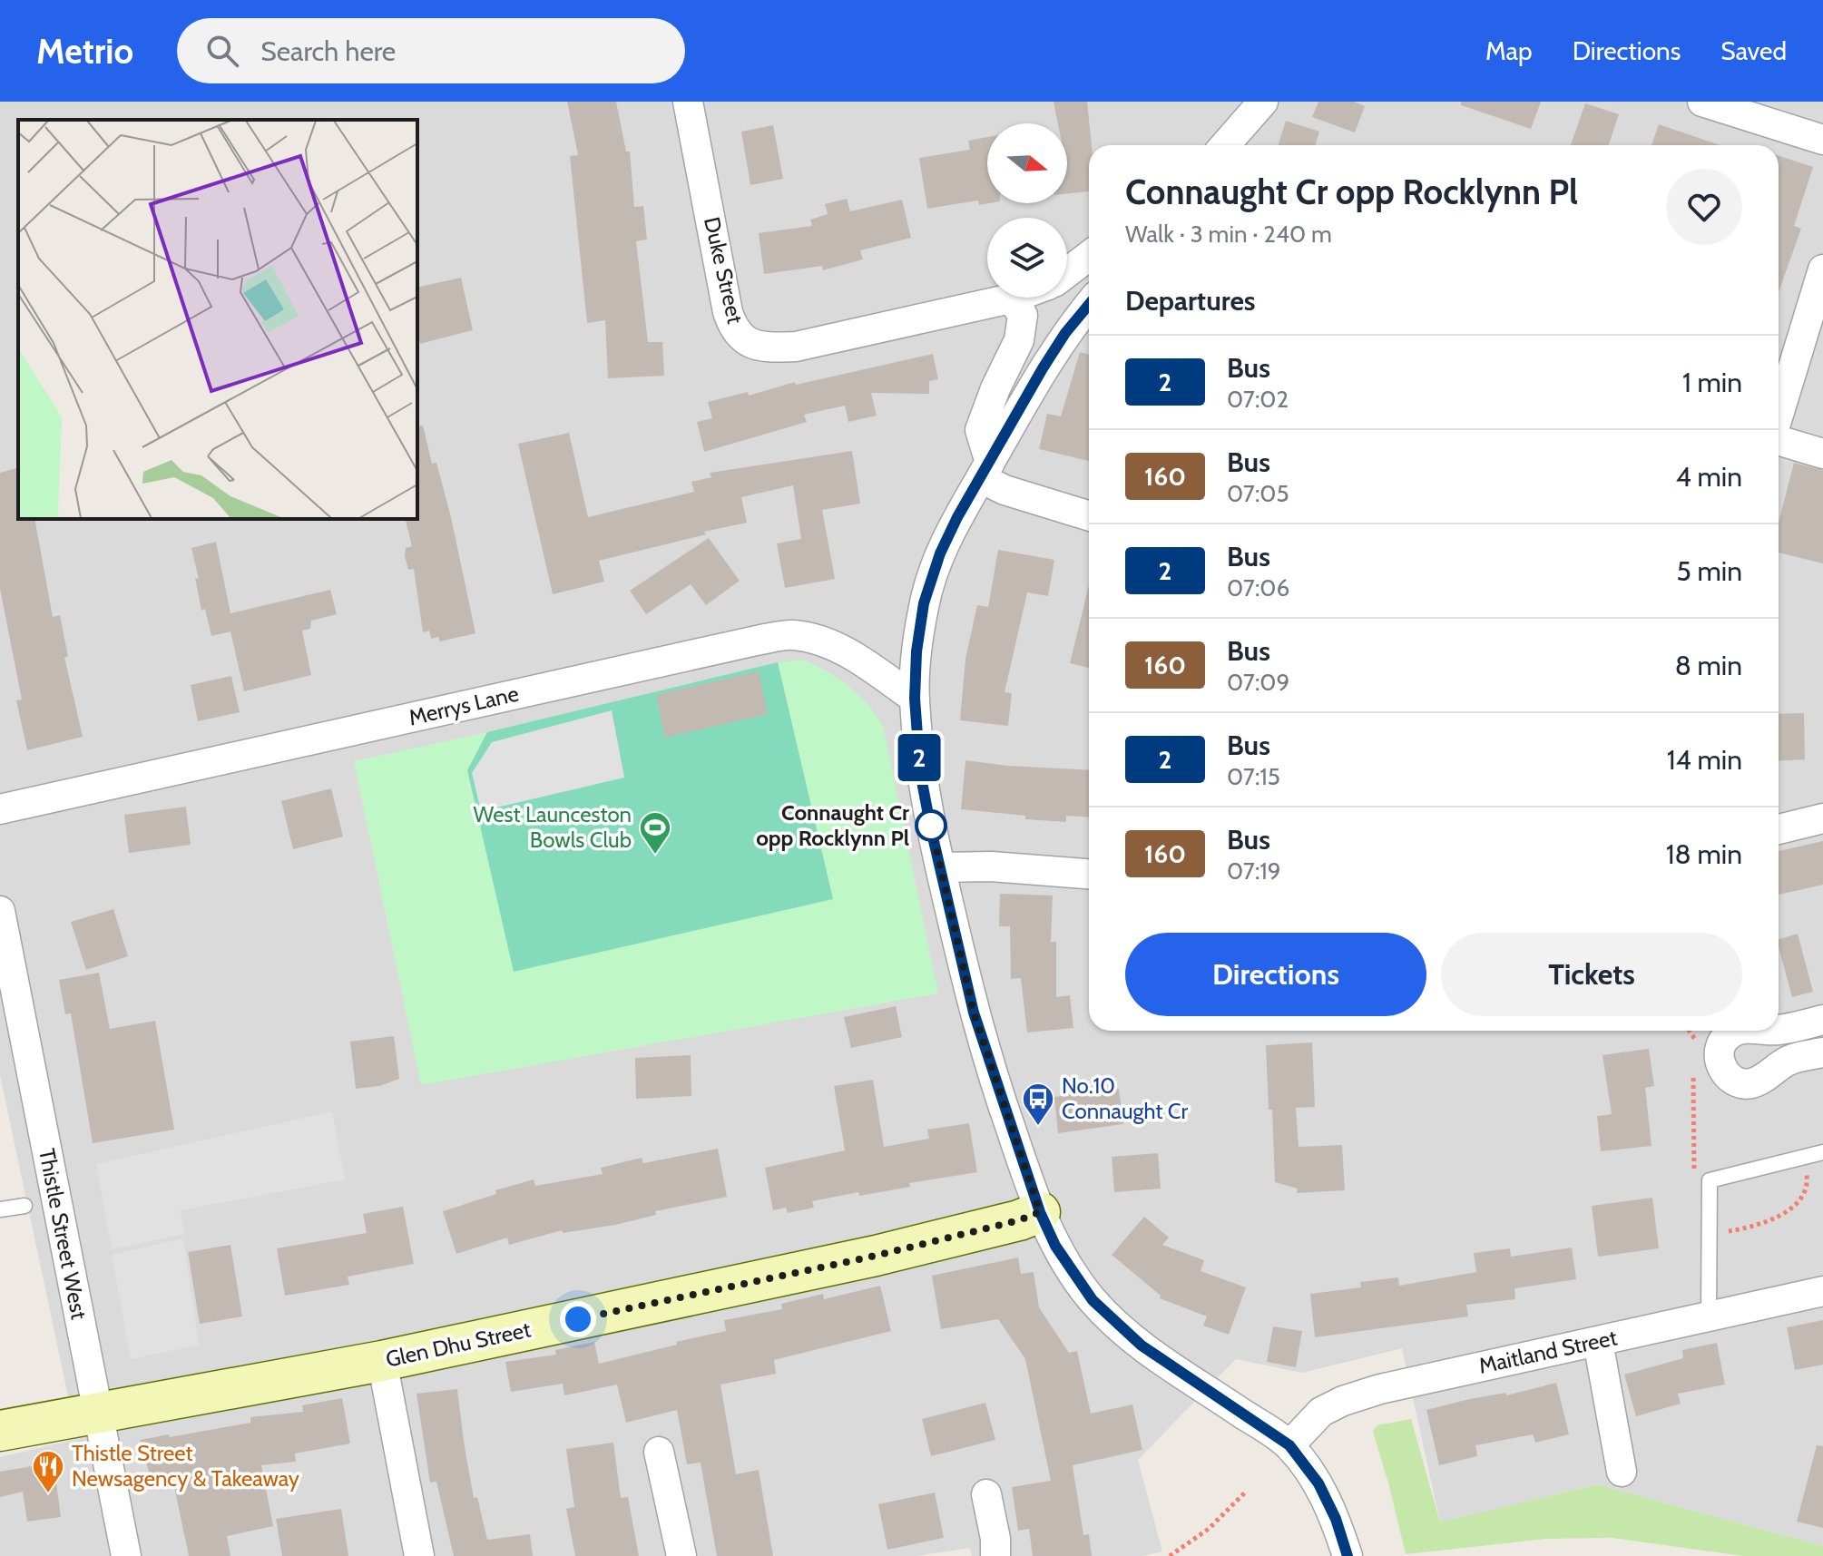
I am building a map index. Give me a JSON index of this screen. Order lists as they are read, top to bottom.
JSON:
{
  "streets": {
    "street": [
      "Duke Street",
      "Merrys Lane",
      "Thistle Street West",
      "Glen Dhu Street",
      "Maitland Street"
    ]
  },
  "crossings": [
    ["Thistle Street West", "Glen Dhu Street"]
  ],
  "places": {
    "other": ["Connaught Cr opp Rocklynn Pl"],
    "sports": ["West Launceston Bowls Club"],
    "bus stop": ["No.10 Connaught Cr"],
    "restaurant": ["Thistle Street Newsagency & Takeaway"]
  },
  "lines": ["bus line 2"],
  "north": "right",
  "page": {
    "header": "Metrio",
    "search": "Search here",
    "nav": ["Map", "Directions", "Saved"],
    "on_map": "2",
    "heading": [
      ["Connaught Cr opp Rocklynn Pl", "Walk · 3 min · 240 m"],
      "Departures"
    ],
    "list": [
      {
        "mark": "2",
        "name": "Bus",
        "note": "07:02",
        "value": "1 min"
      },
      {
        "mark": "160",
        "name": "Bus",
        "note": "07:05",
        "value": "4 min"
      },
      {
        "mark": "2",
        "name": "Bus",
        "note": "07:06",
        "value": "5 min"
      },
      {
        "mark": "160",
        "name": "Bus",
        "note": "07:09",
        "value": "8 min"
      },
      {
        "mark": "2",
        "name": "Bus",
        "note": "07:15",
        "value": "14 min"
      },
      {
        "mark": "160",
        "name": "Bus",
        "note": "07:19",
        "value": "18 min"
      }
    ],
    "buttons": ["Directions", "Tickets"]
  }
}
